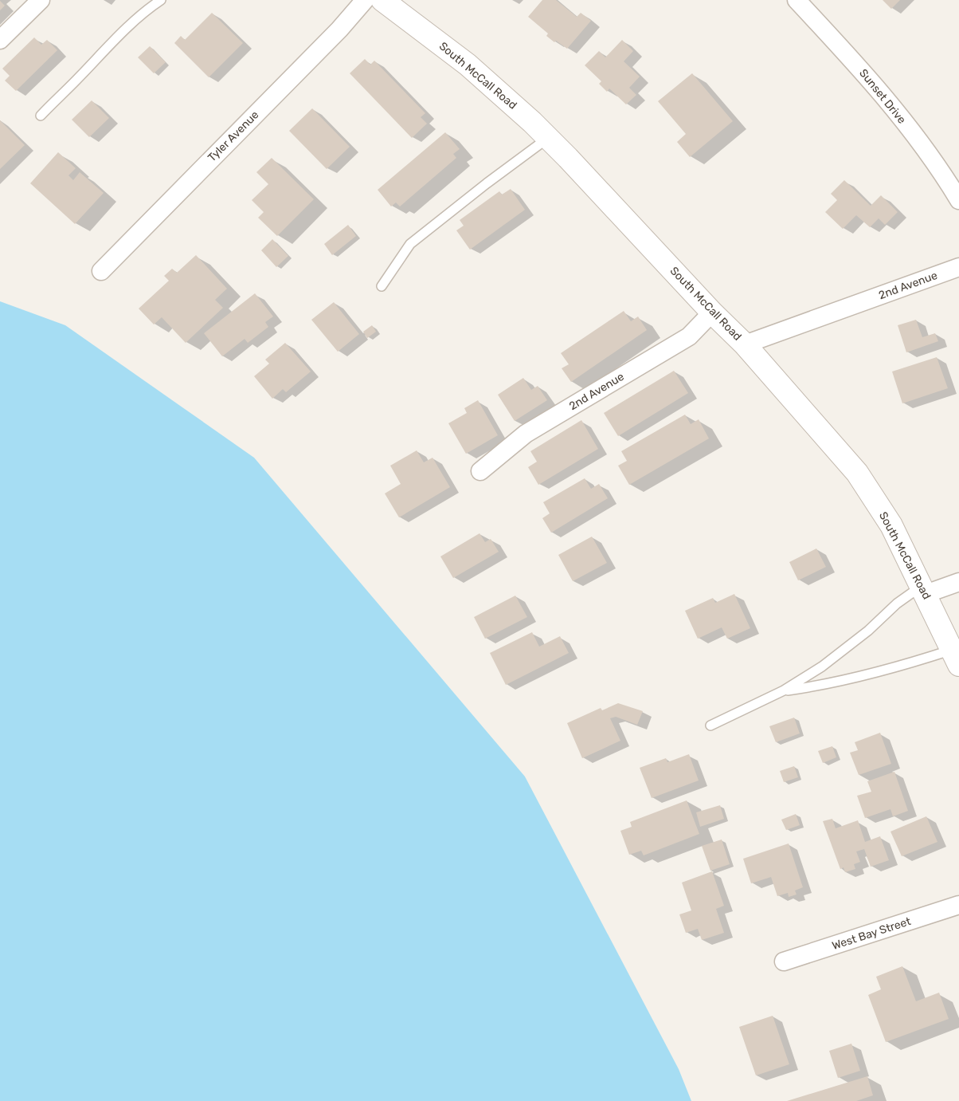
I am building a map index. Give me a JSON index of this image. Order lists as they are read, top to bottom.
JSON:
{
  "streets": {
    "street": [
      "South McCall Road",
      "Sunset Drive",
      "Tyler Avenue",
      "2nd Avenue",
      "West Bay Street"
    ]
  },
  "crossings": [
    ["South McCall Road", "2nd Avenue"]
  ]
}
